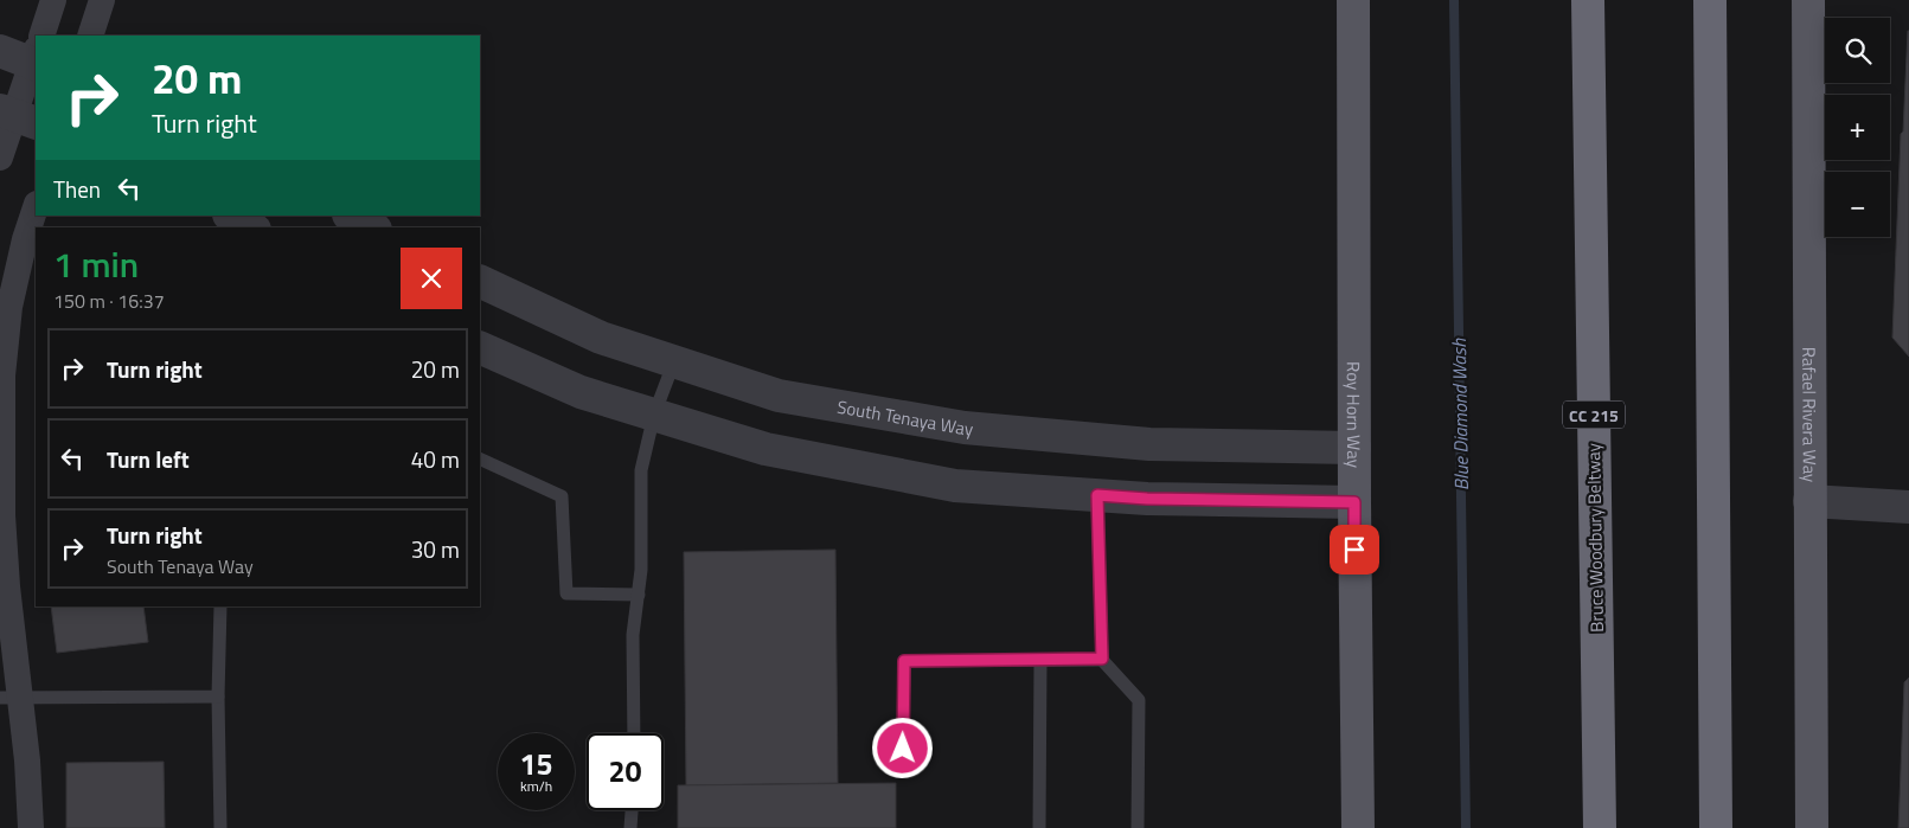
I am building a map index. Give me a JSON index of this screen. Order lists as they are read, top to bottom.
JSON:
{
  "streets": {
    "highway": ["CC 215", "Bruce Woodbury Beltway"],
    "main road": ["Roy Horn Way", "Rafael Rivera Way"],
    "street": ["South Tenaya Way"]
  },
  "crossings": [
    ["Roy Horn Way", "South Tenaya Way"]
  ],
  "water": ["Blue Diamond Wash"],
  "page": {
    "map_buttons": ["+", "−"],
    "turn": ["20 m", "Turn right"],
    "then": "Then",
    "heading": ["1 min", "150 m · 16:37"],
    "list": [
      {
        "name": "Turn right",
        "value": "20 m"
      },
      {
        "name": "Turn left",
        "value": "40 m"
      },
      {
        "name": "Turn right",
        "note": "South Tenaya Way",
        "value": "30 m"
      }
    ],
    "speed": "15 km/h",
    "limit": "20"
  }
}
